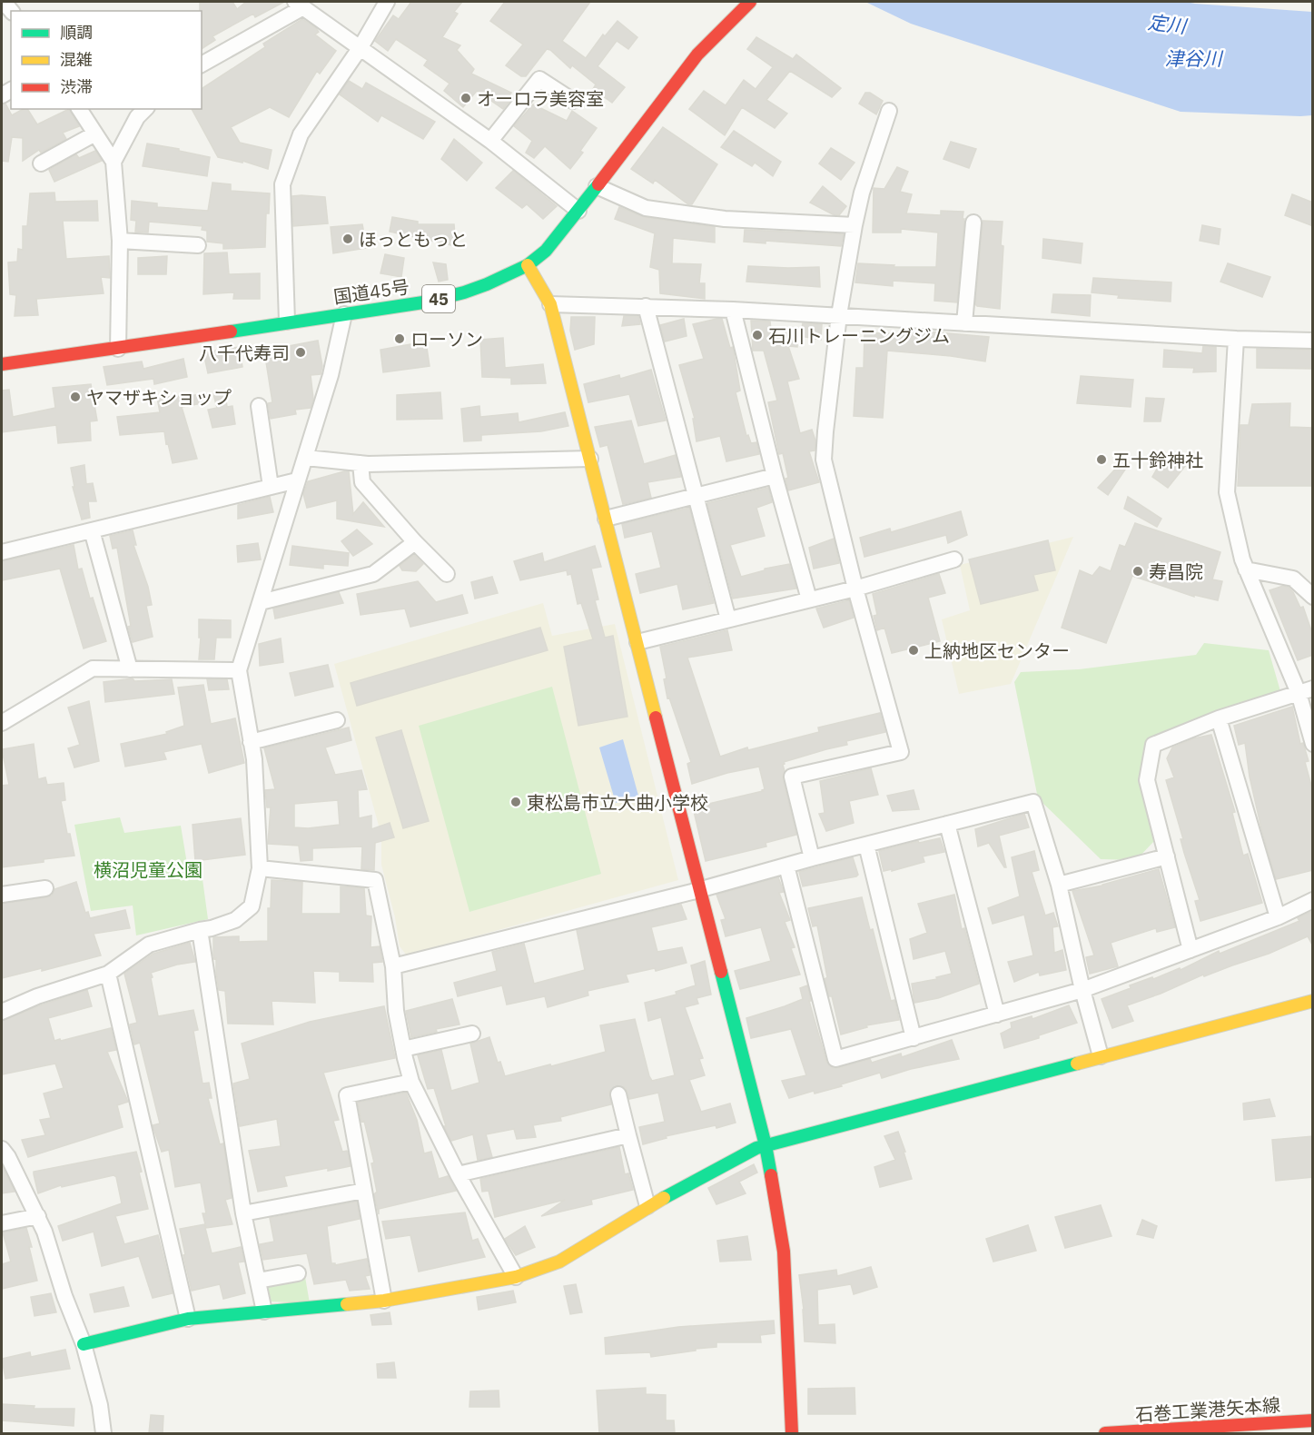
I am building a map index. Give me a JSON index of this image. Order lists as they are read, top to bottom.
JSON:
{
  "streets": {
    "main road": ["国道45号", "45", "石巻工業港矢本線"]
  },
  "water": ["定川", "津谷川"],
  "parks": ["横沼児童公園"],
  "places": [
    "オーロラ美容室",
    "ほっともっと",
    "石川トレーニングジム",
    "ローソン",
    "八千代寿司",
    "ヤマザキショップ",
    "五十鈴神社",
    "寿昌院",
    "上納地区センター",
    "東松島市立大曲小学校"
  ],
  "legend": ["順調", "混雑", "渋滞"]
}
